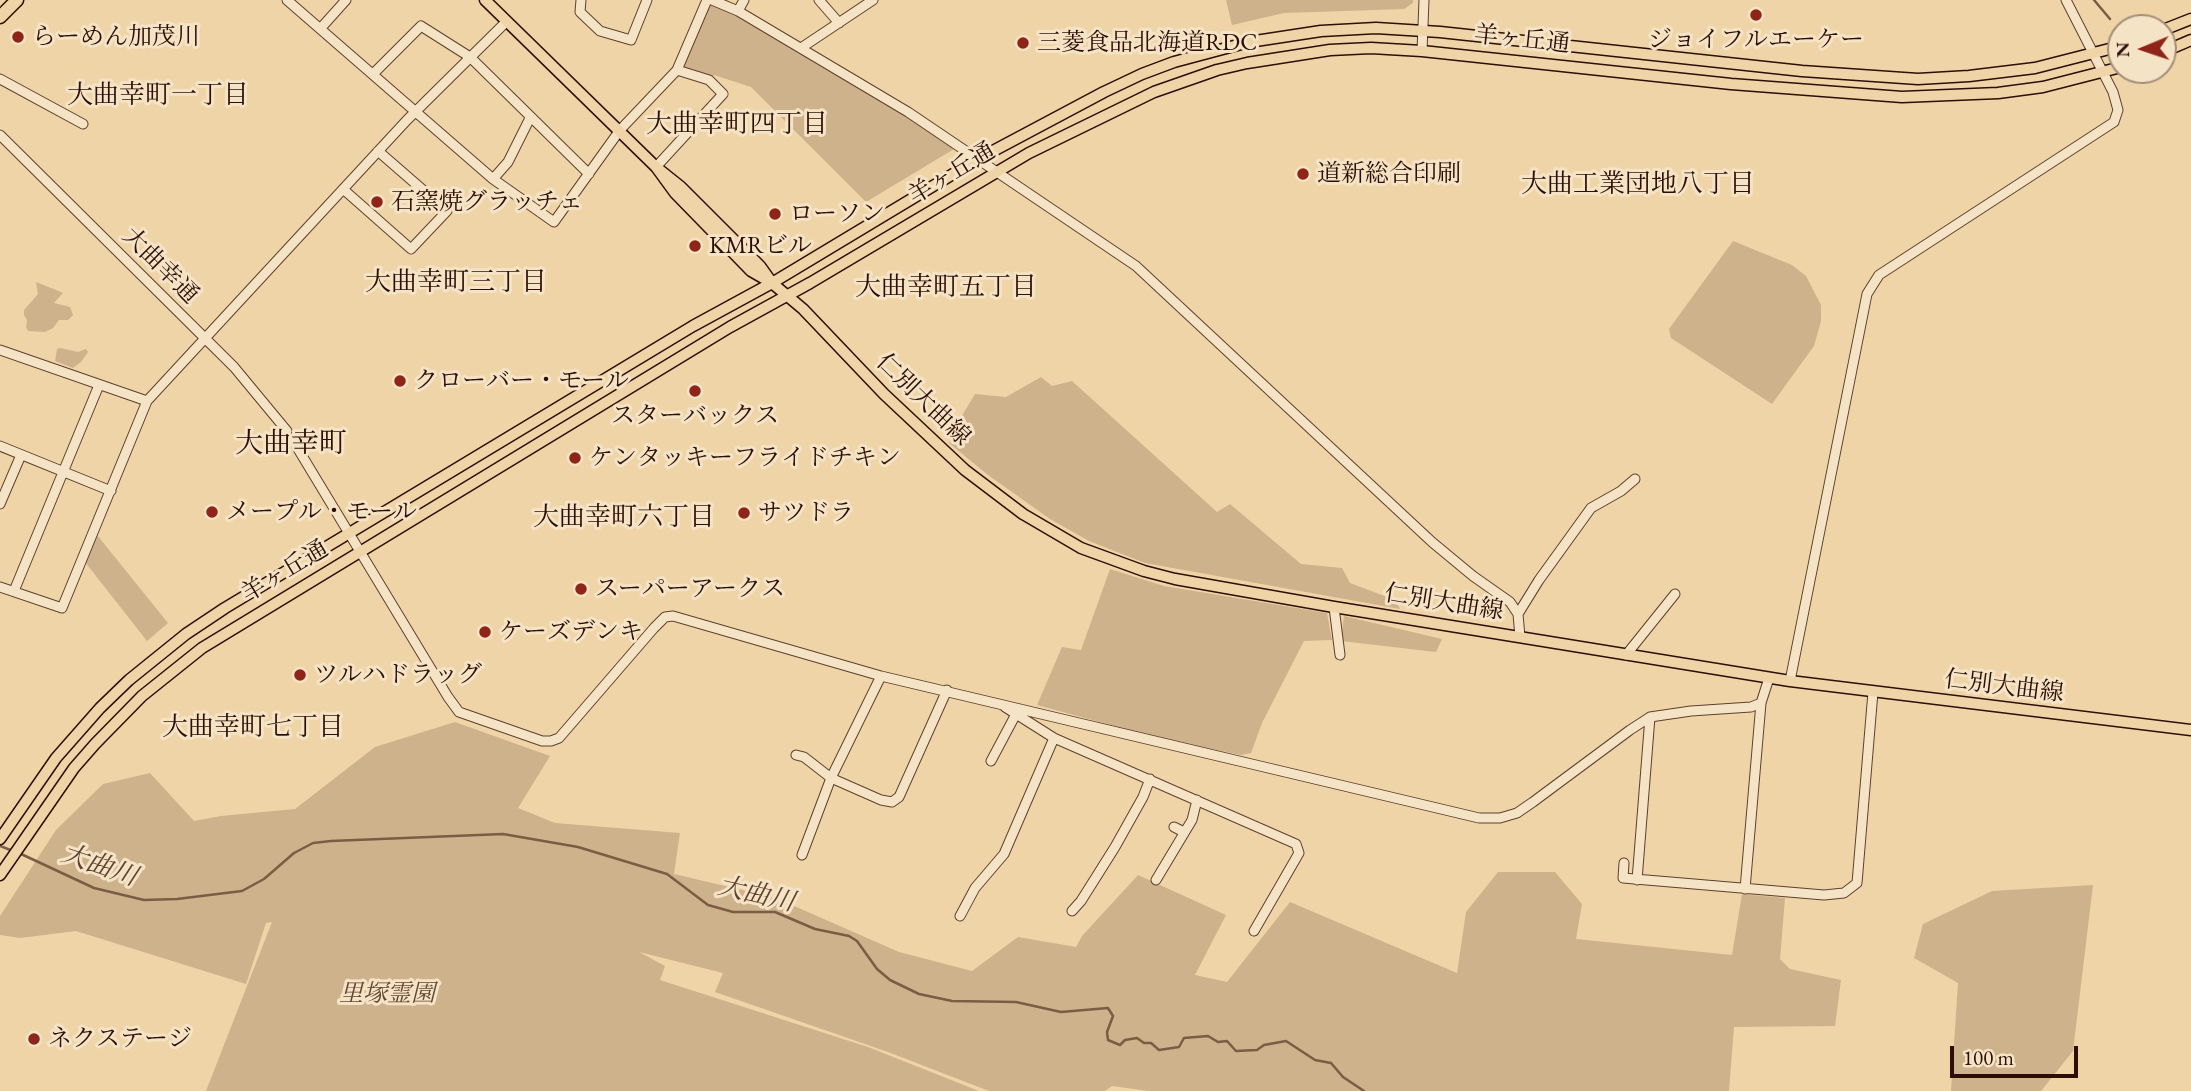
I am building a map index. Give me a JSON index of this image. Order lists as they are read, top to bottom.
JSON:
{
  "streets": {
    "main road": ["羊ヶ丘通", "仁別大曲線"],
    "street": ["大曲幸通"]
  },
  "crossings": [
    ["羊ヶ丘通", "大曲幸通"],
    ["羊ヶ丘通", "仁別大曲線"]
  ],
  "districts": [
    "大曲幸町一丁目",
    "大曲幸町四丁目",
    "大曲工業団地八丁目",
    "大曲幸町三丁目",
    "大曲幸町五丁目",
    "大曲幸町",
    "大曲幸町六丁目",
    "大曲幸町七丁目"
  ],
  "water": ["大曲川"],
  "parks": ["里塚霊園"],
  "places": [
    "ジョイフルエーケー",
    "らーめん加茂川",
    "三菱食品北海道RDC",
    "道新総合印刷",
    "石窯焼グラッチェ",
    "ローソン",
    "KMRビル",
    "クローバー・モール",
    "スターバックス",
    "ケンタッキーフライドチキン",
    "メープル・モール",
    "サツドラ",
    "スーパーアークス",
    "ケーズデンキ",
    "ツルハドラッグ",
    "ネクステージ"
  ],
  "scale_bar": "100 m",
  "north": "left"
}
